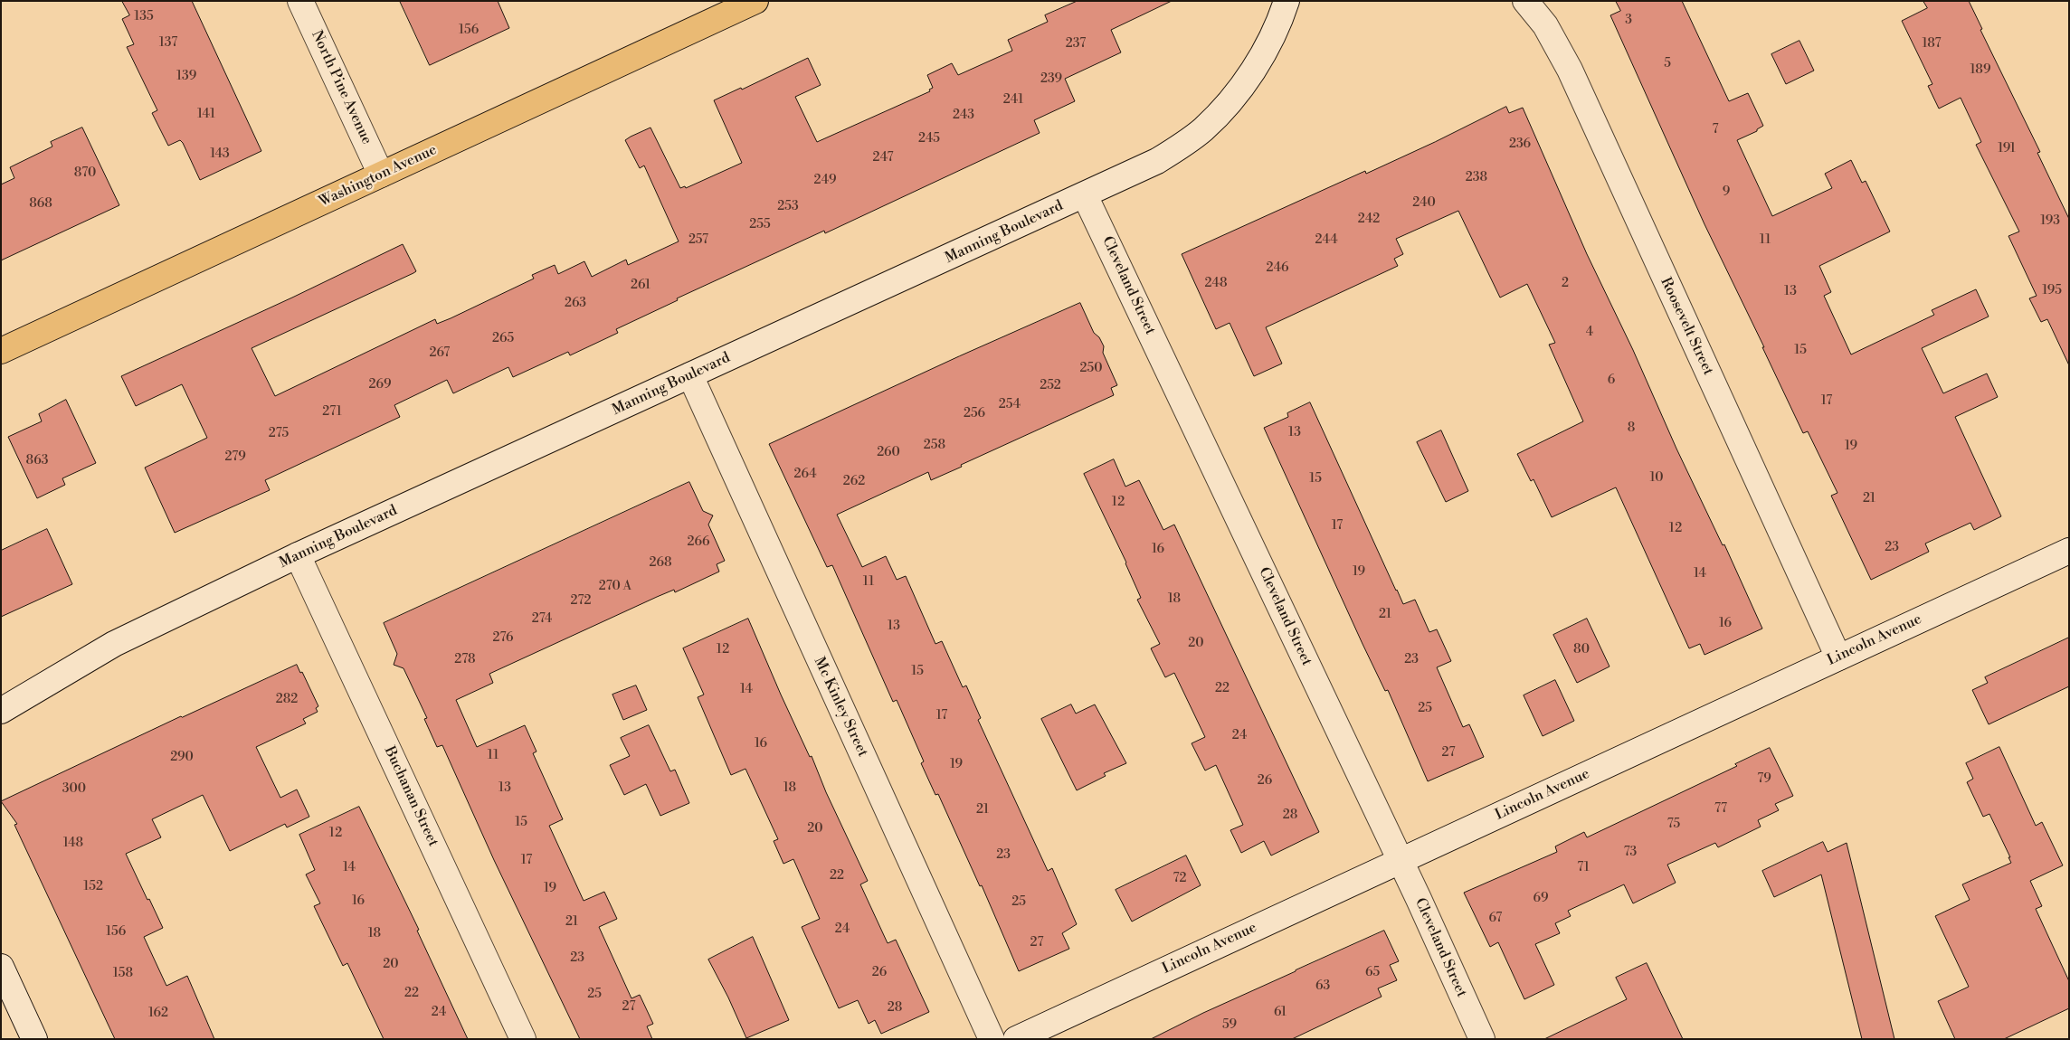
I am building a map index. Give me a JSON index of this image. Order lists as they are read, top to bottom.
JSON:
{
  "streets": {
    "main road": ["Washington Avenue"],
    "street": [
      "North Pine Avenue",
      "Manning Boulevard",
      "Cleveland Street",
      "Roosevelt Street",
      "Lincoln Avenue",
      "Mc Kinley Street",
      "Buchanan Street"
    ]
  },
  "crossings": [
    ["North Pine Avenue", "Washington Avenue"],
    ["Manning Boulevard", "Cleveland Street"],
    ["Manning Boulevard", "Mc Kinley Street"],
    ["Manning Boulevard", "Buchanan Street"],
    ["Cleveland Street", "Lincoln Avenue"],
    ["Roosevelt Street", "Lincoln Avenue"]
  ],
  "house_numbers": [
    "135",
    "3",
    "156",
    "137",
    "237",
    "187",
    "5",
    "189",
    "139",
    "239",
    "241",
    "141",
    "243",
    "7",
    "245",
    "236",
    "191",
    "143",
    "247",
    "870",
    "238",
    "249",
    "9",
    "240",
    "868",
    "253",
    "242",
    "193",
    "255",
    "257",
    "244",
    "11",
    "246",
    "248",
    "2",
    "261",
    "195",
    "13",
    "263",
    "4",
    "265",
    "15",
    "267",
    "250",
    "6",
    "269",
    "252",
    "17",
    "254",
    "271",
    "256",
    "8",
    "13",
    "275",
    "258",
    "19",
    "260",
    "279",
    "863",
    "264",
    "10",
    "15",
    "262",
    "21",
    "12",
    "17",
    "12",
    "266",
    "23",
    "16",
    "268",
    "19",
    "14",
    "11",
    "270 A",
    "18",
    "272",
    "21",
    "274",
    "16",
    "13",
    "276",
    "20",
    "12",
    "80",
    "278",
    "23",
    "15",
    "22",
    "14",
    "282",
    "25",
    "17",
    "24",
    "16",
    "27",
    "11",
    "290",
    "19",
    "79",
    "26",
    "13",
    "18",
    "300",
    "77",
    "21",
    "28",
    "15",
    "75",
    "20",
    "12",
    "148",
    "73",
    "23",
    "17",
    "14",
    "71",
    "22",
    "72",
    "152",
    "19",
    "69",
    "16",
    "25",
    "67",
    "21",
    "24",
    "156",
    "18",
    "27",
    "23",
    "20",
    "26",
    "65",
    "158",
    "63",
    "22",
    "25",
    "27",
    "28",
    "24",
    "61",
    "162",
    "59"
  ]
}
